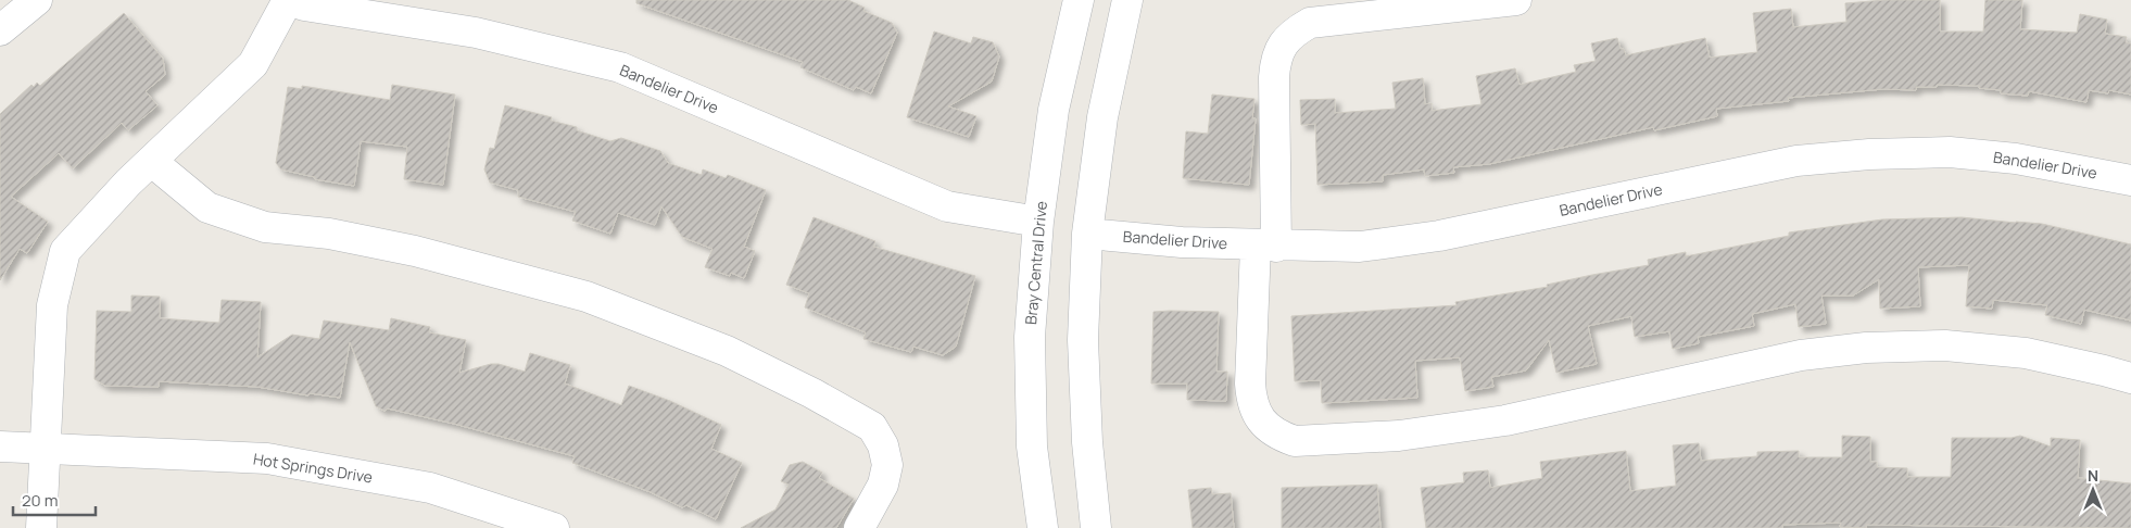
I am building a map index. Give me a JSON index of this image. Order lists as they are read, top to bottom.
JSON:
{
  "streets": {
    "street": ["Bandelier Drive", "Bray Central Drive", "Hot Springs Drive"]
  },
  "crossings": [
    ["Bandelier Drive", "Bray Central Drive"]
  ],
  "scale_bar": "20 m",
  "north": "top"
}
